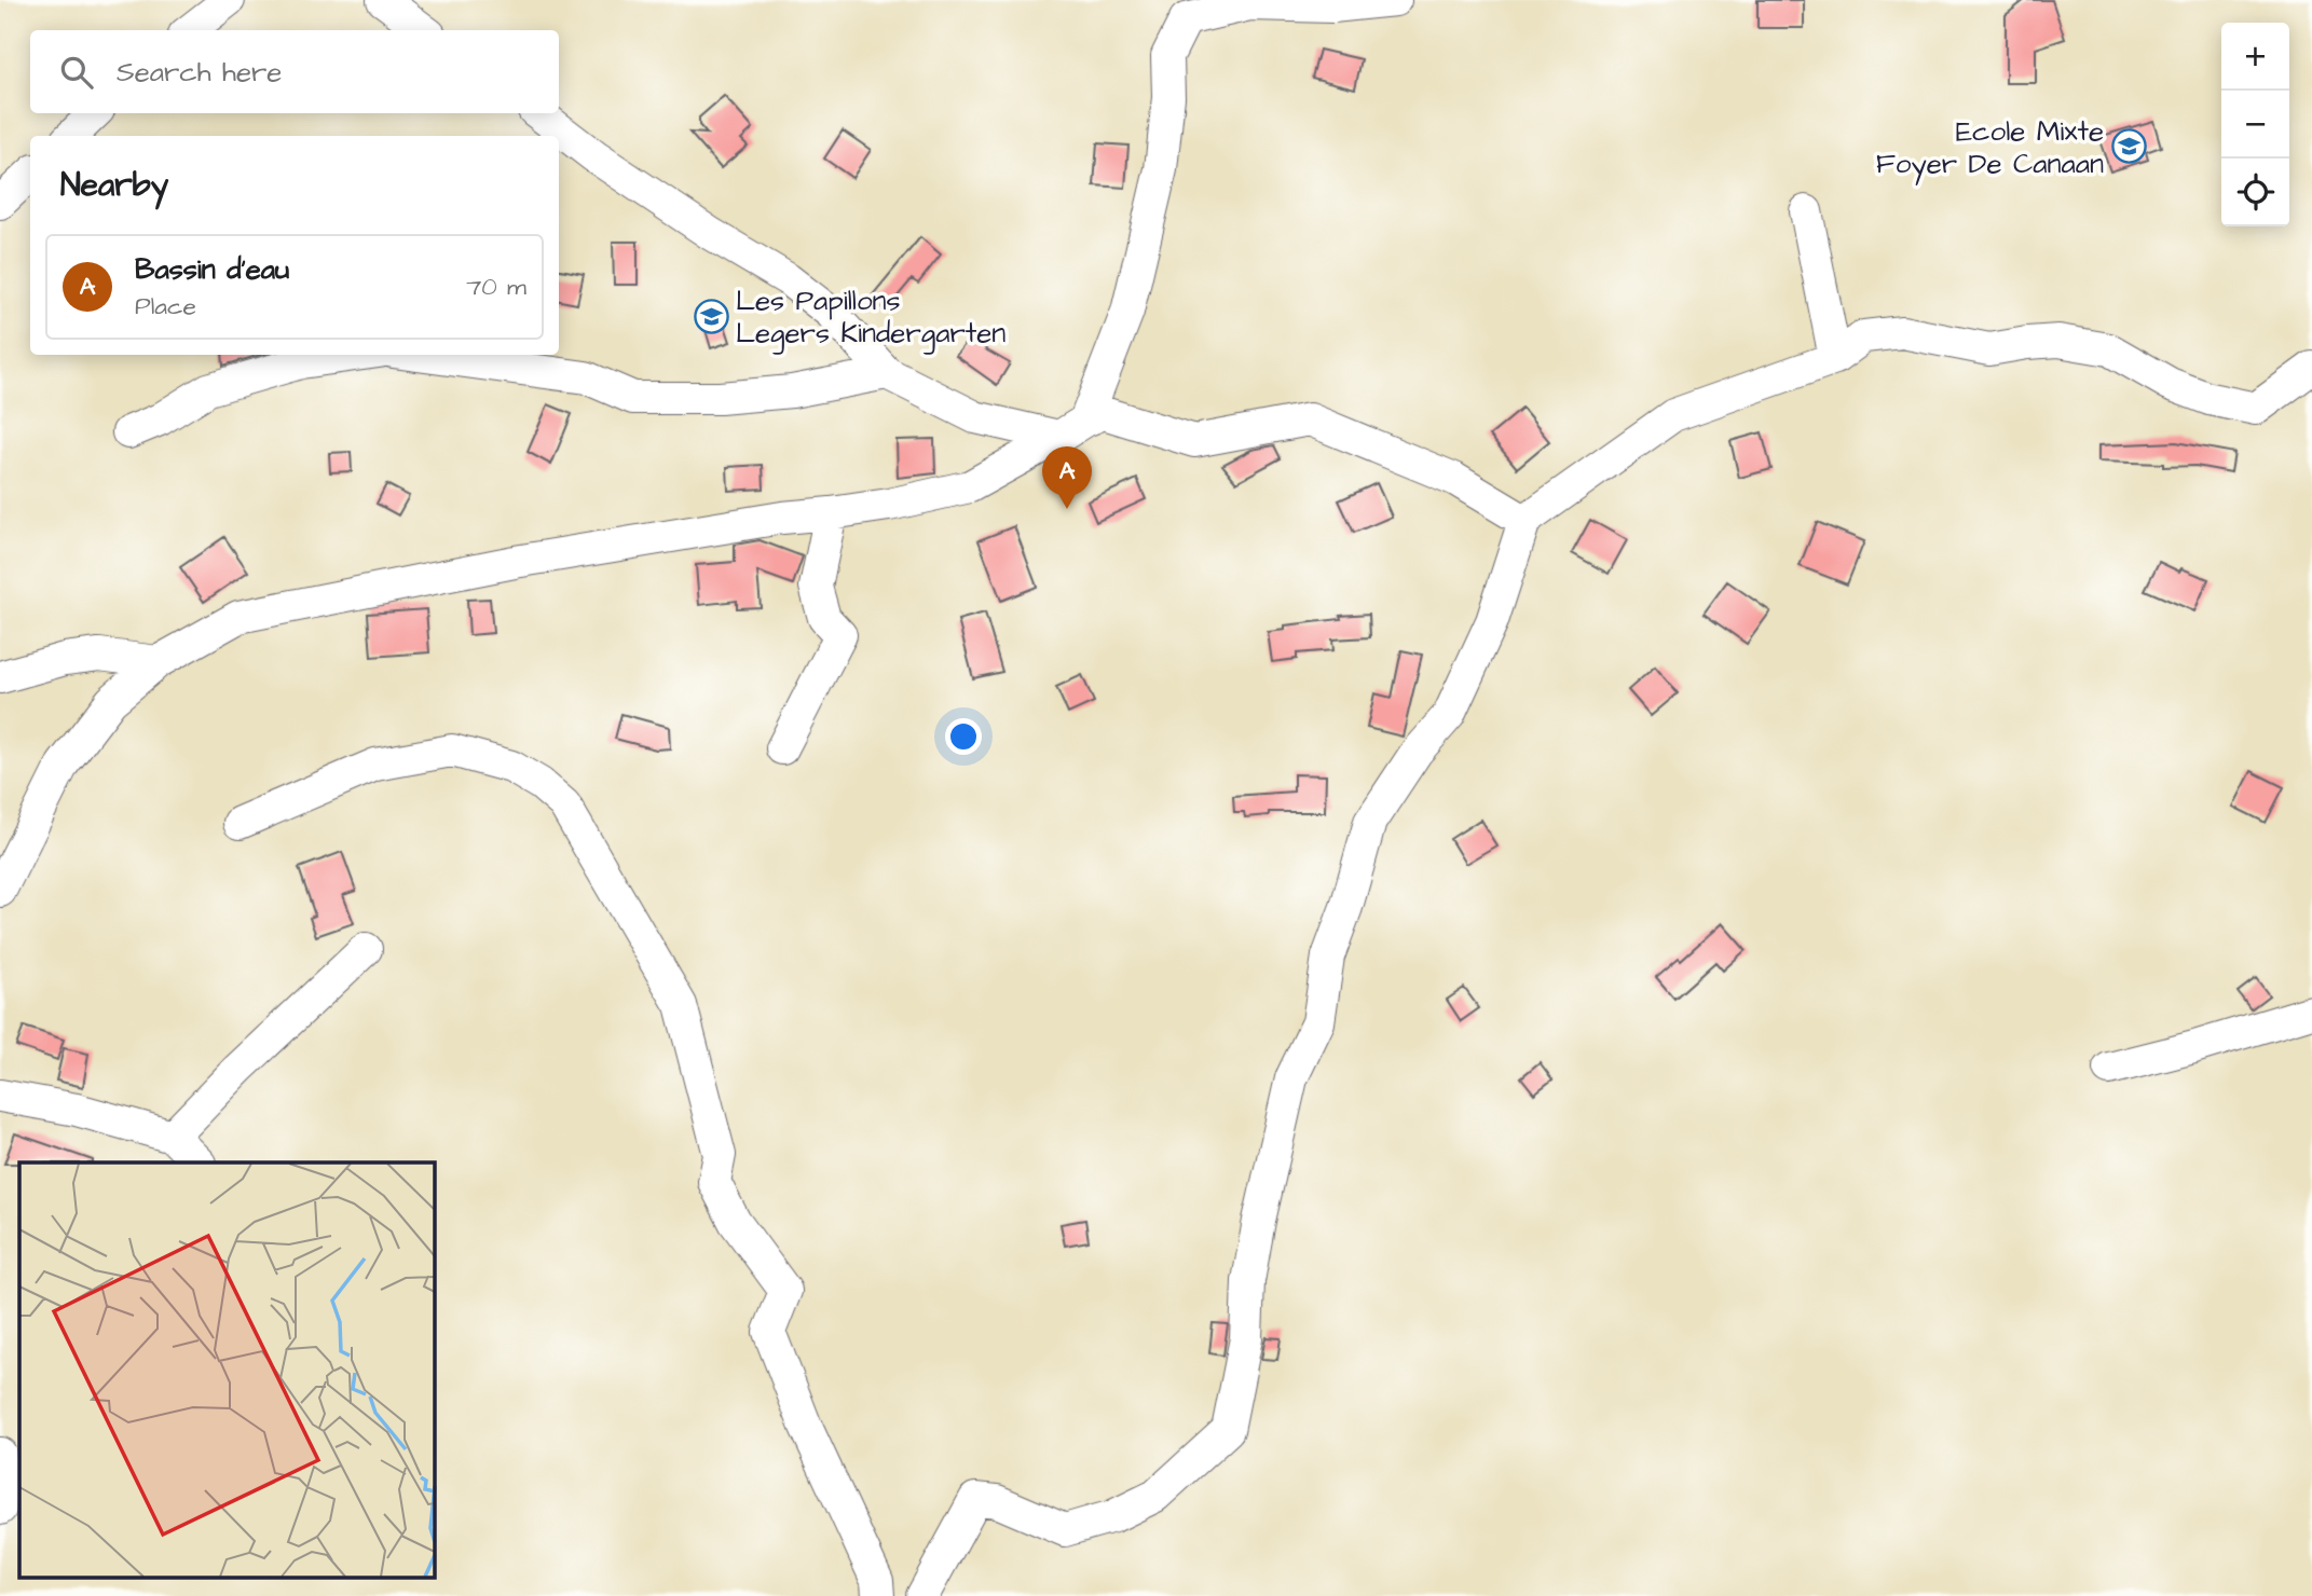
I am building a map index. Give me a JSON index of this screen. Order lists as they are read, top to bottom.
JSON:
{
  "places": {
    "school or university": ["Ecole Mixte Foyer De Canaan", "Les Papillons Legers Kindergarten"]
  },
  "page": {
    "map_buttons": ["+", "−"],
    "search": "Search here",
    "heading": "Nearby",
    "list": [
      {
        "mark": "A",
        "name": "Bassin d'eau",
        "note": "Place",
        "value": "70 m"
      }
    ],
    "pins": "A"
  }
}
